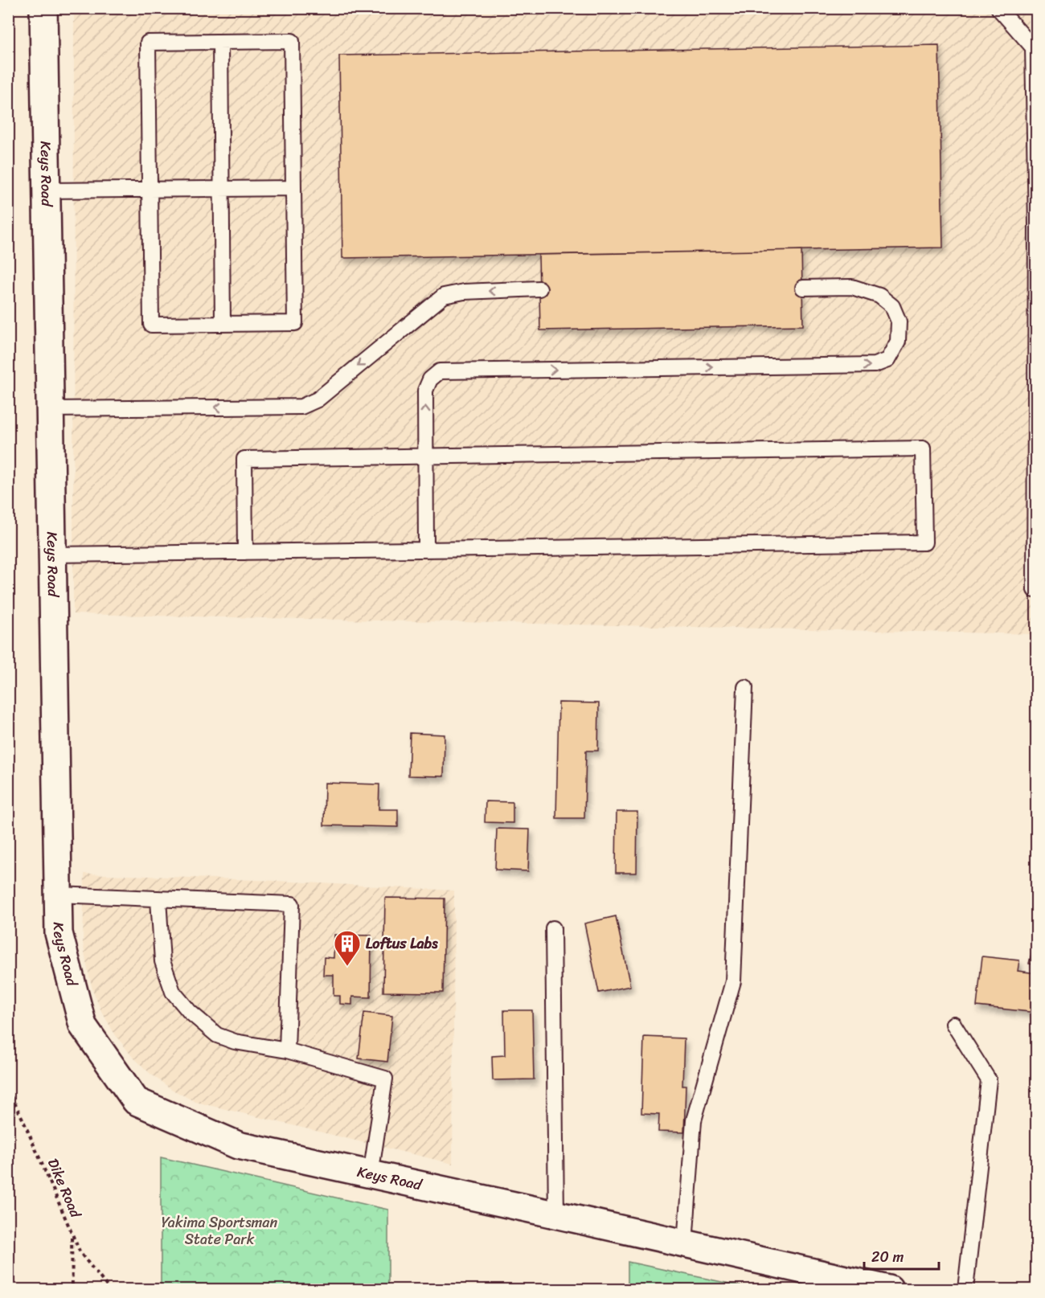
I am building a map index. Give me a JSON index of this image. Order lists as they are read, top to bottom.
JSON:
{
  "streets": {
    "street": ["Keys Road"],
    "path": ["Dike Road"]
  },
  "parks": ["Yakima Sportsman State Park"],
  "places": {
    "building": ["Loftus Labs"]
  },
  "scale_bar": "20 m"
}
